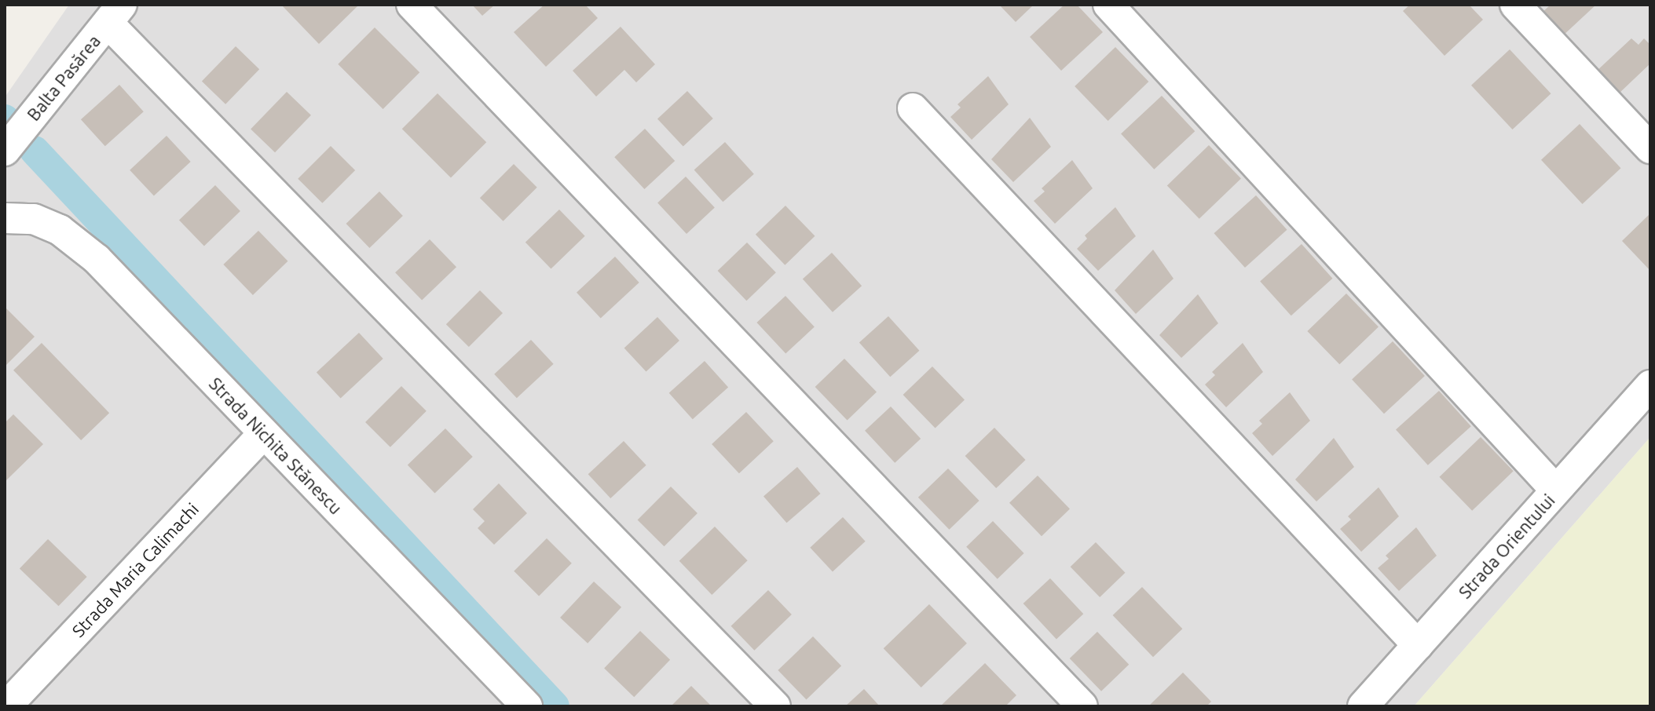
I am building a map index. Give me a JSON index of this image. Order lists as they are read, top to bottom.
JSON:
{
  "streets": {
    "street": [
      "Balta Pasărea",
      "Strada Nichita Stănescu",
      "Strada Orientului",
      "Strada Maria Calimachi"
    ]
  },
  "crossings": [
    ["Strada Nichita Stănescu", "Strada Maria Calimachi"]
  ]
}
